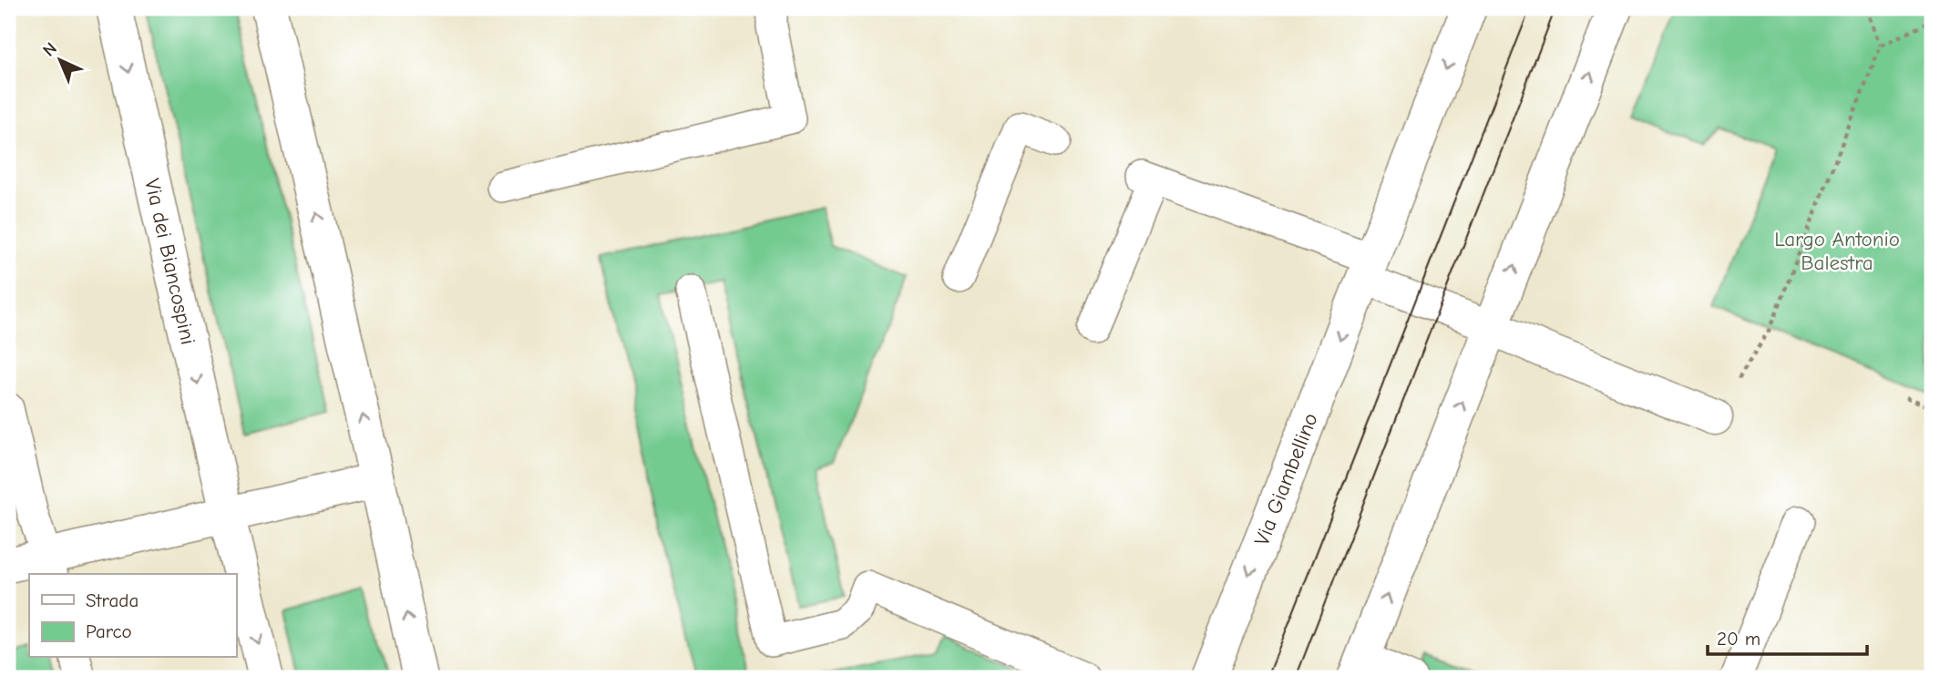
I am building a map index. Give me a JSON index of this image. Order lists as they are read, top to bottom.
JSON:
{
  "streets": {
    "street": ["Via dei Biancospini", "Via Giambellino"]
  },
  "parks": ["Largo Antonio Balestra"],
  "legend": ["Strada", "Parco"],
  "scale_bar": "20 m",
  "north": "top left"
}
